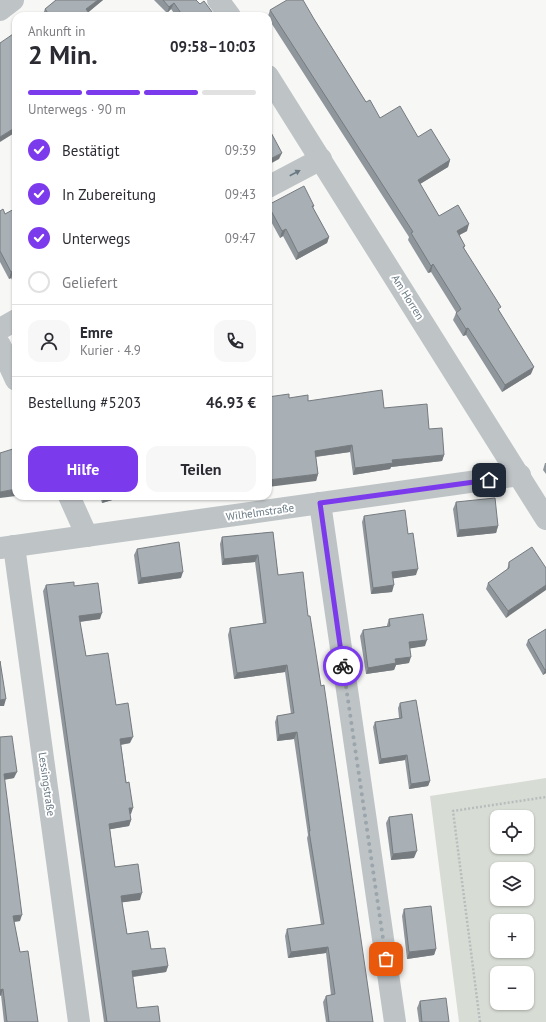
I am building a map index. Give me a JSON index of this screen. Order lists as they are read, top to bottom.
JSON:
{
  "streets": {
    "street": ["Am Horren", "Wilhelmstraße", "Lessingstraße"]
  },
  "crossings": [
    ["Am Horren", "Wilhelmstraße"],
    ["Wilhelmstraße", "Lessingstraße"]
  ],
  "page": {
    "heading": ["2 Min.", "Ankunft in", "09:58–10:03"],
    "panel": [
      "Emre",
      "Kurier · 4.9",
      "Bestellung #5203",
      "46.93 €"
    ],
    "bar": "Unterwegs · 90 m",
    "list": [
      ["Bestätigt", "09:39"],
      ["In Zubereitung", "09:43"],
      ["Unterwegs", "09:47"],
      "Geliefert"
    ],
    "buttons": ["Hilfe", "Teilen"],
    "map_buttons": ["+", "−"]
  }
}
